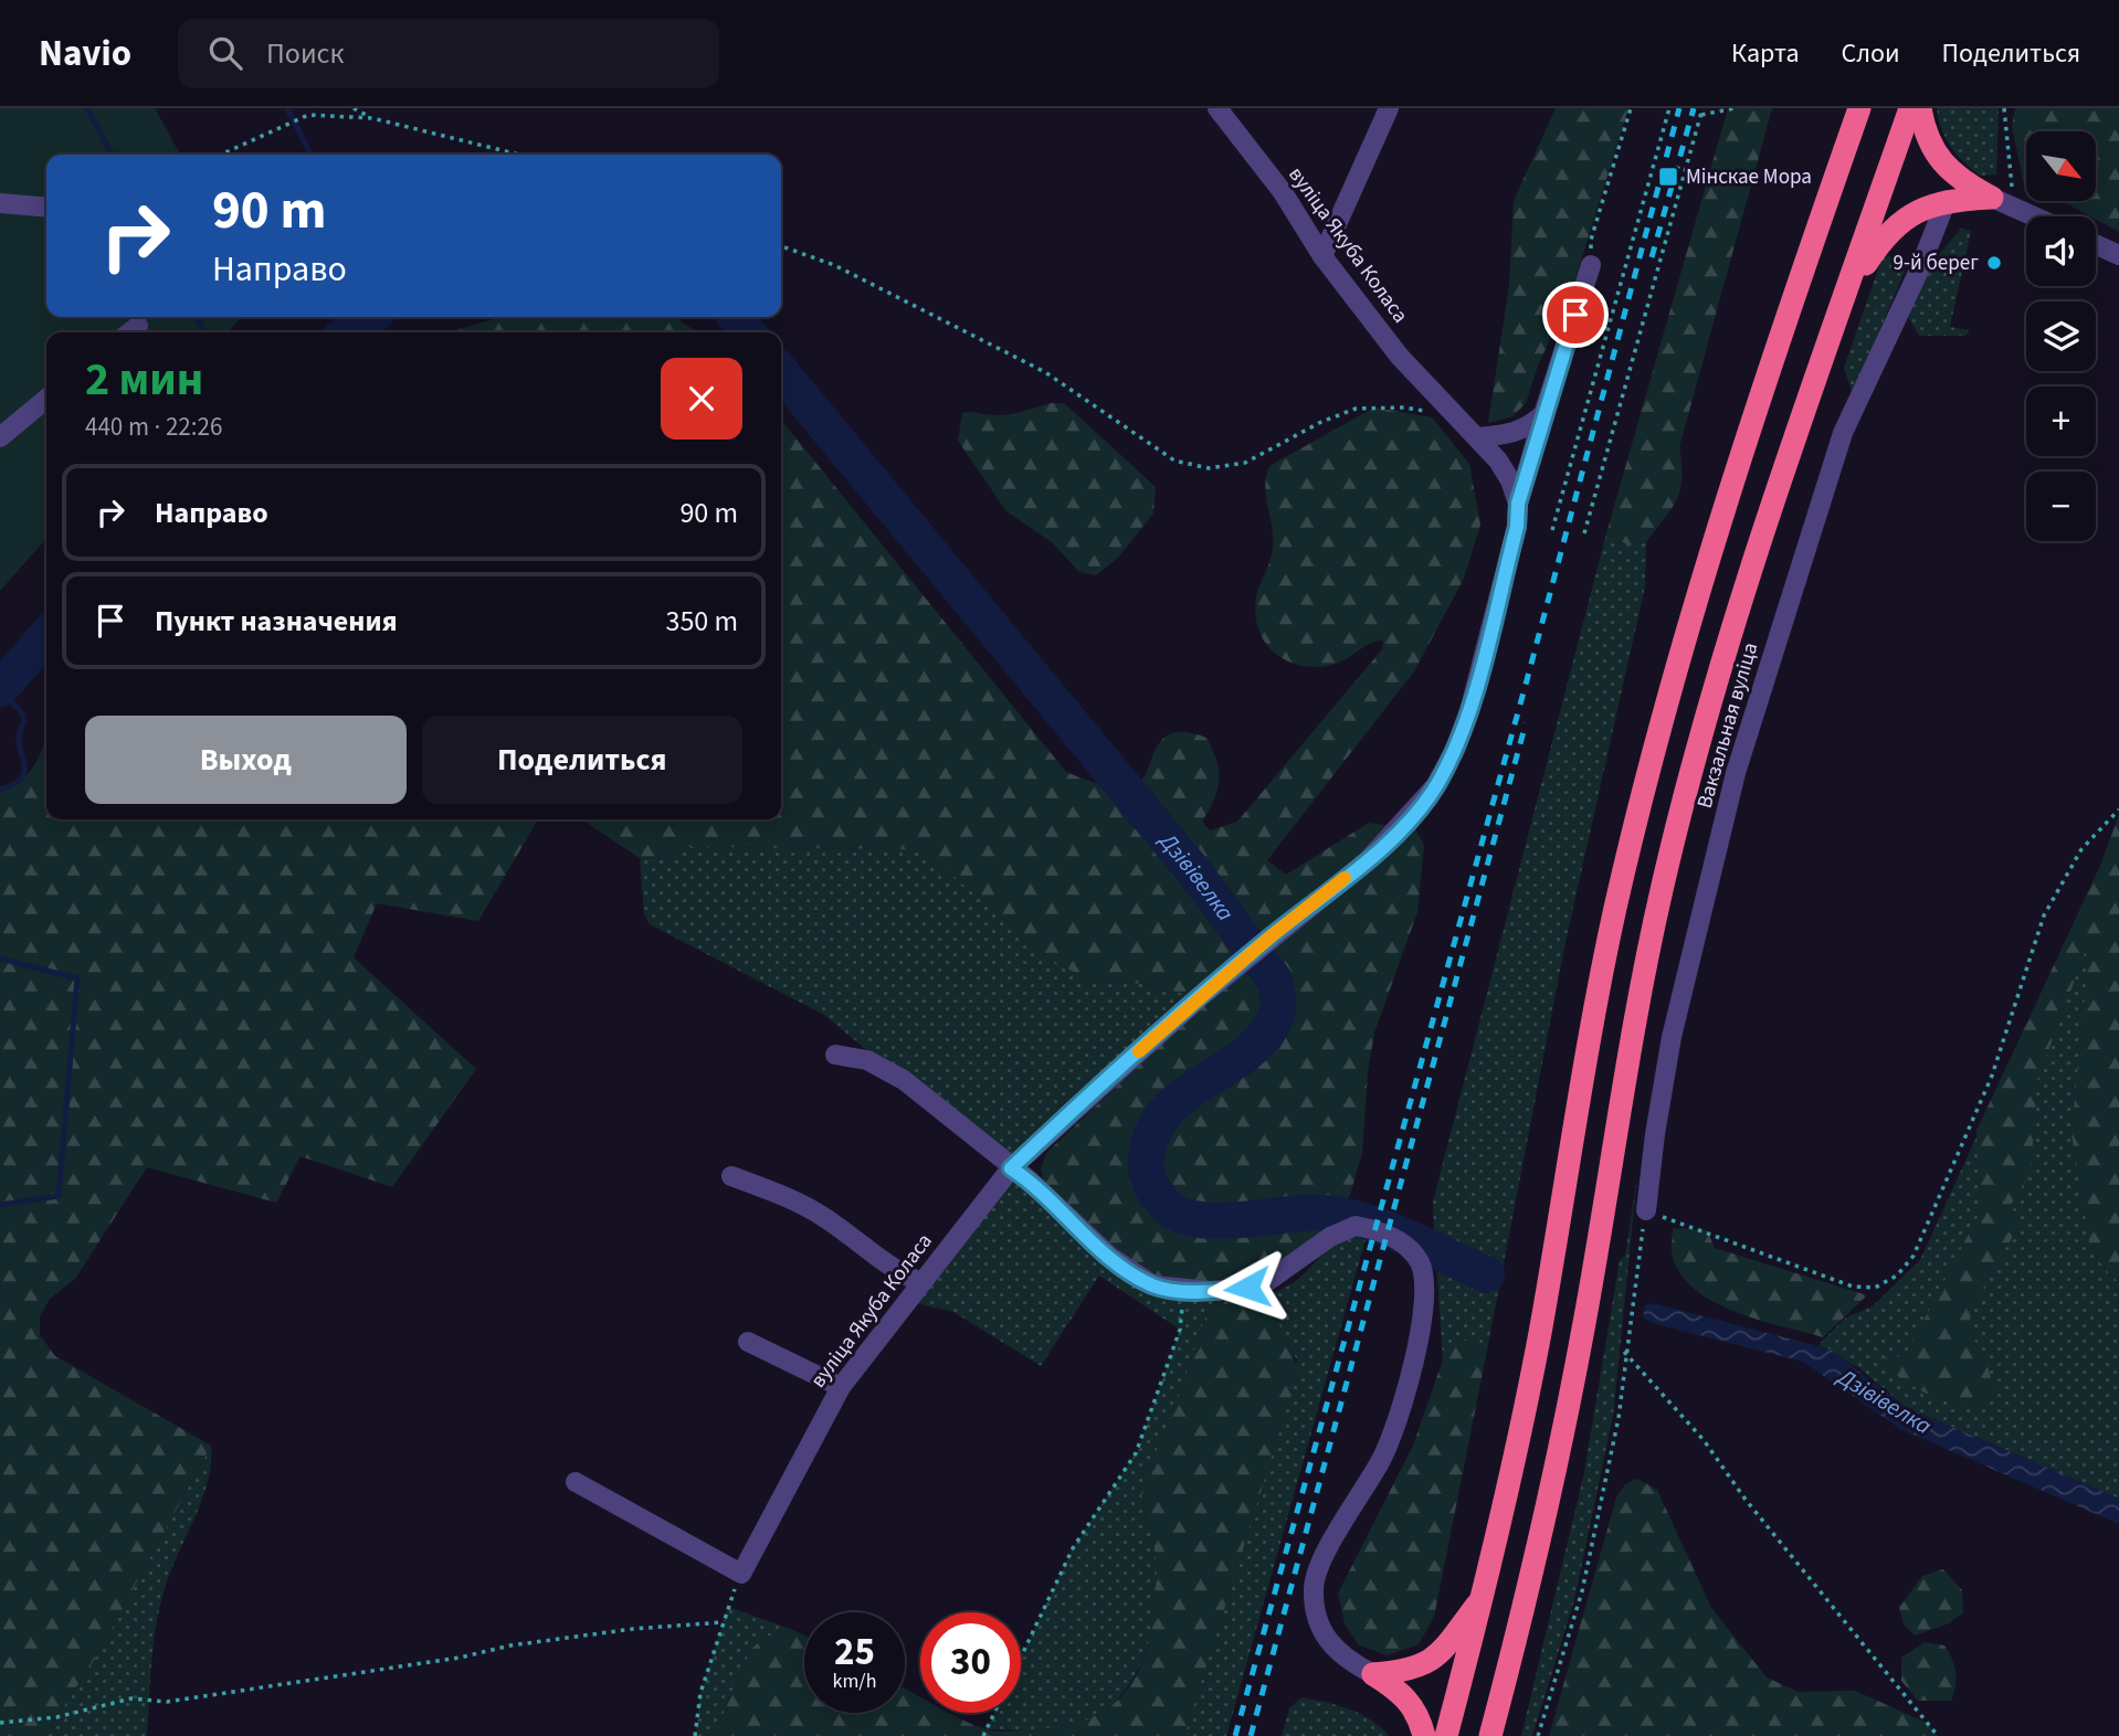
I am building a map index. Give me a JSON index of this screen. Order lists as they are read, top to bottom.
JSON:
{
  "streets": {
    "street": ["вуліца Якуба Коласа", "Вакзальная вуліца"]
  },
  "water": ["Дзівівелка"],
  "places": {
    "transit": ["Мінскае Мора"],
    "other": ["9-й берег"]
  },
  "north": "bottom right",
  "page": {
    "header": "Navio",
    "search": "Поиск",
    "nav": ["Карта", "Слои", "Поделиться"],
    "map_buttons": ["+", "−"],
    "turn": ["90 m", "Направо"],
    "heading": ["2 мин", "440 m · 22:26"],
    "list": [
      {
        "name": "Направо",
        "value": "90 m"
      },
      {
        "name": "Пункт назначения",
        "value": "350 m"
      }
    ],
    "buttons": ["Выход", "Поделиться"],
    "speed": "25 km/h",
    "limit": "30"
  }
}
